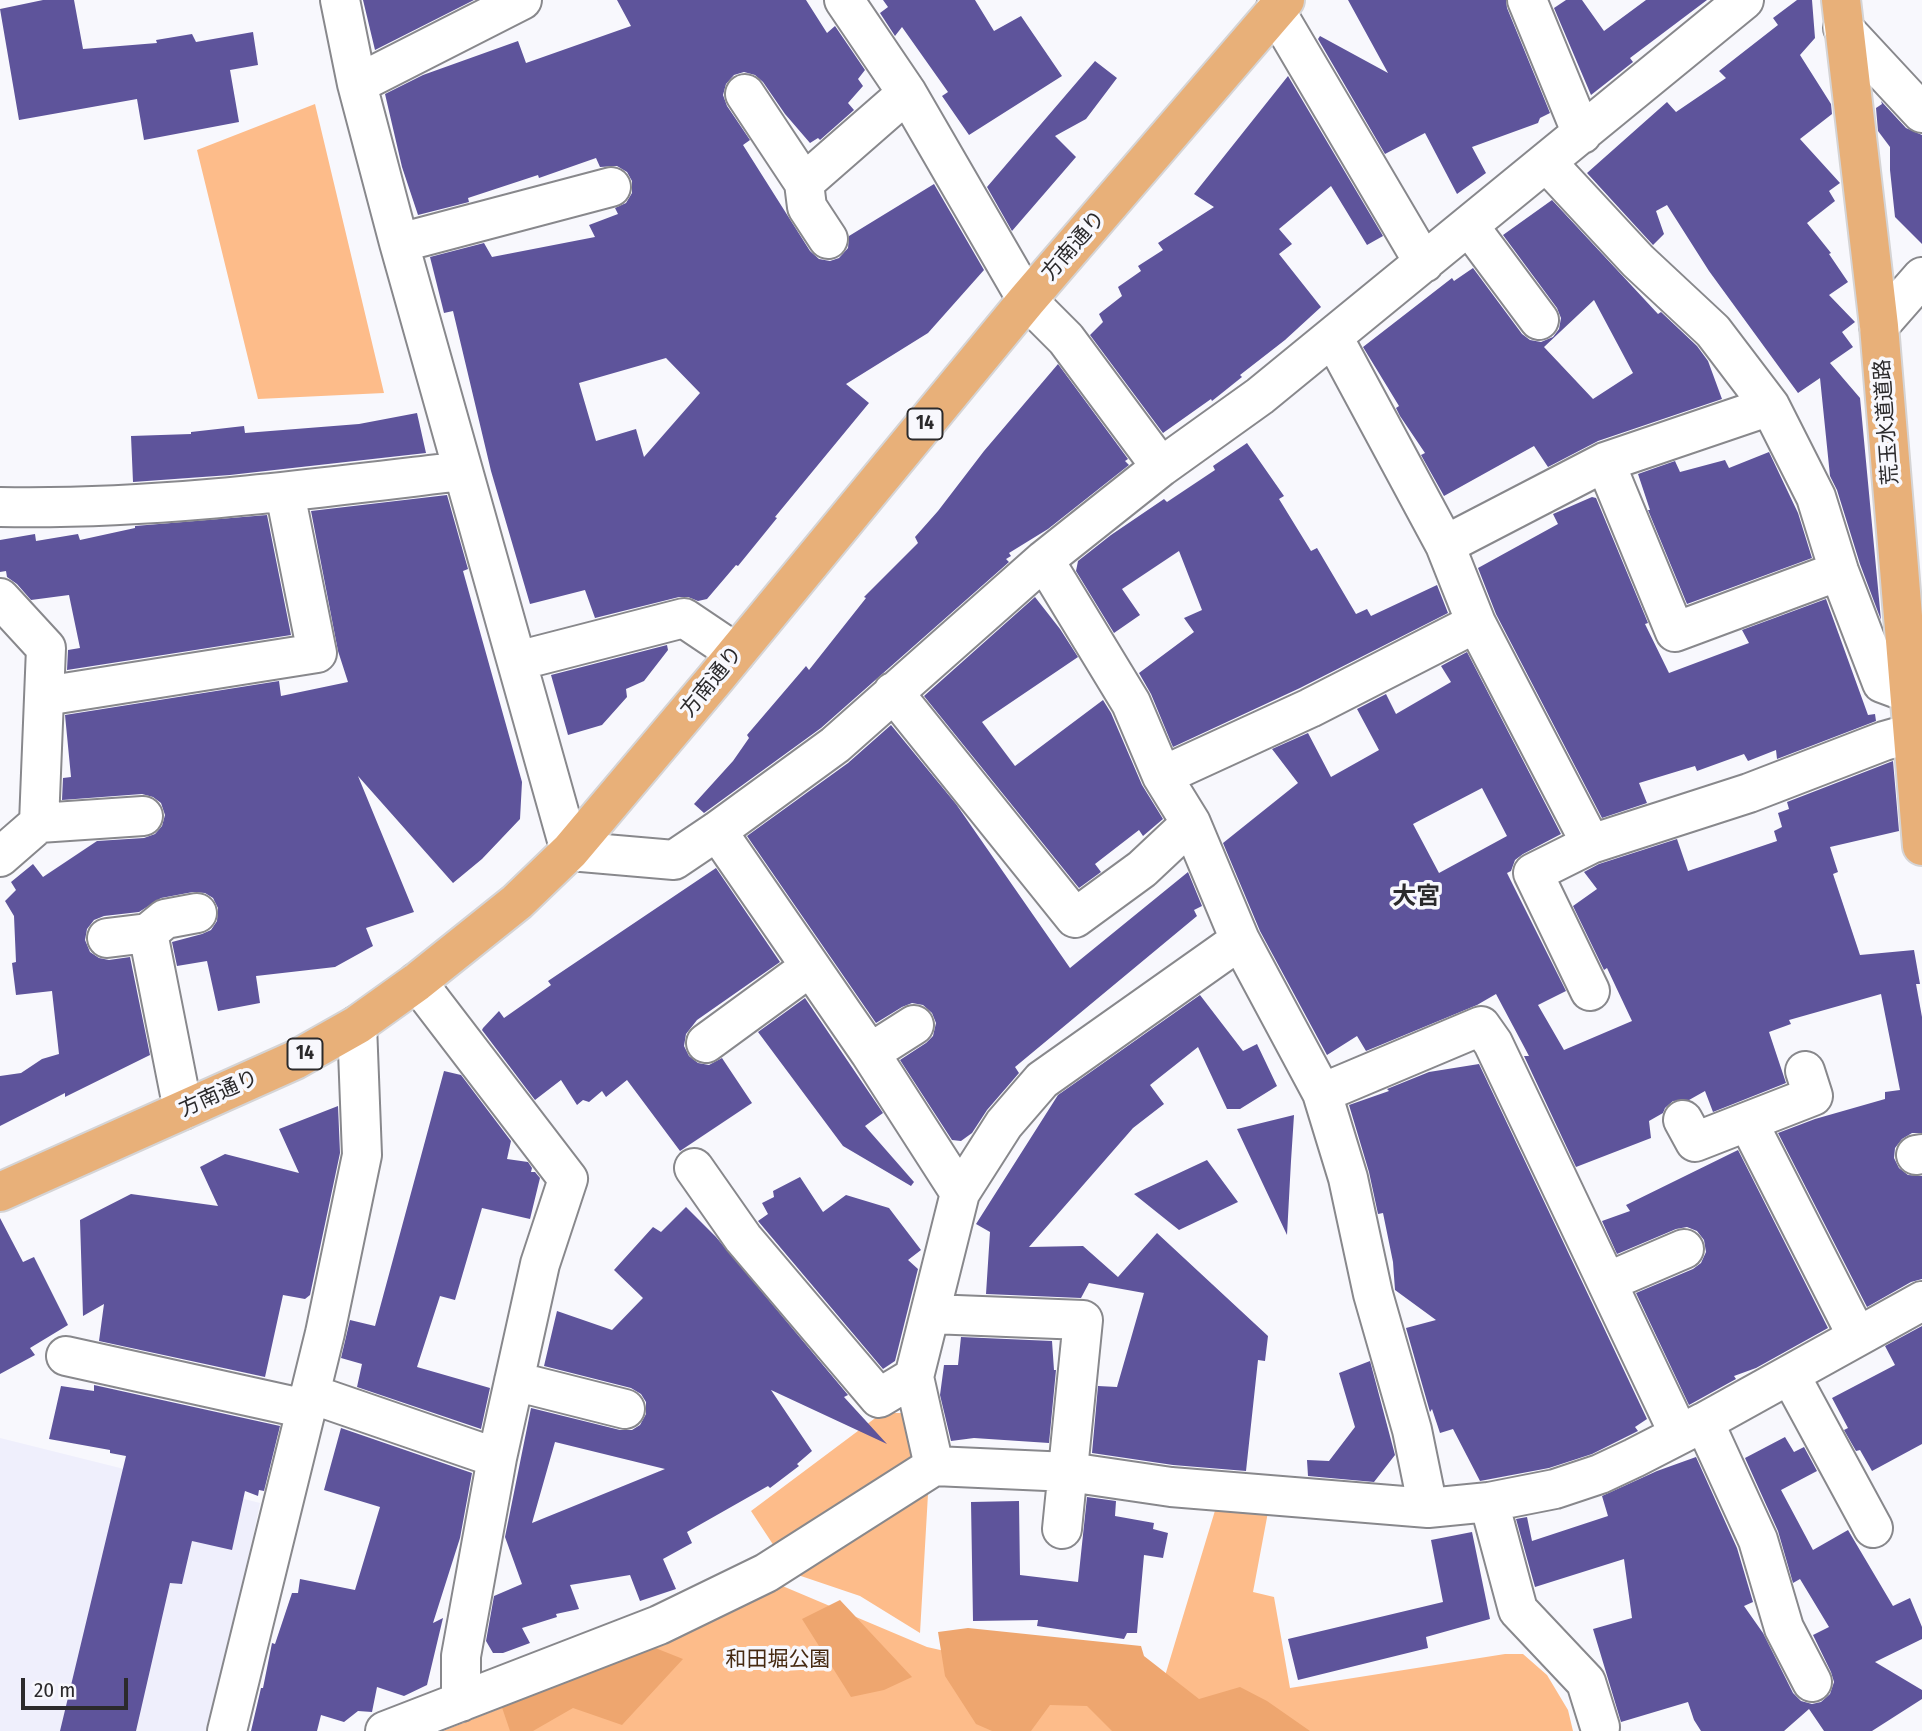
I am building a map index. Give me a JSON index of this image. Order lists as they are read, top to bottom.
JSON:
{
  "streets": {
    "main road": ["方南通り", "荒玉水道道路", "14"]
  },
  "districts": ["大宮"],
  "parks": ["和田堀公園"],
  "scale_bar": "20 m"
}
